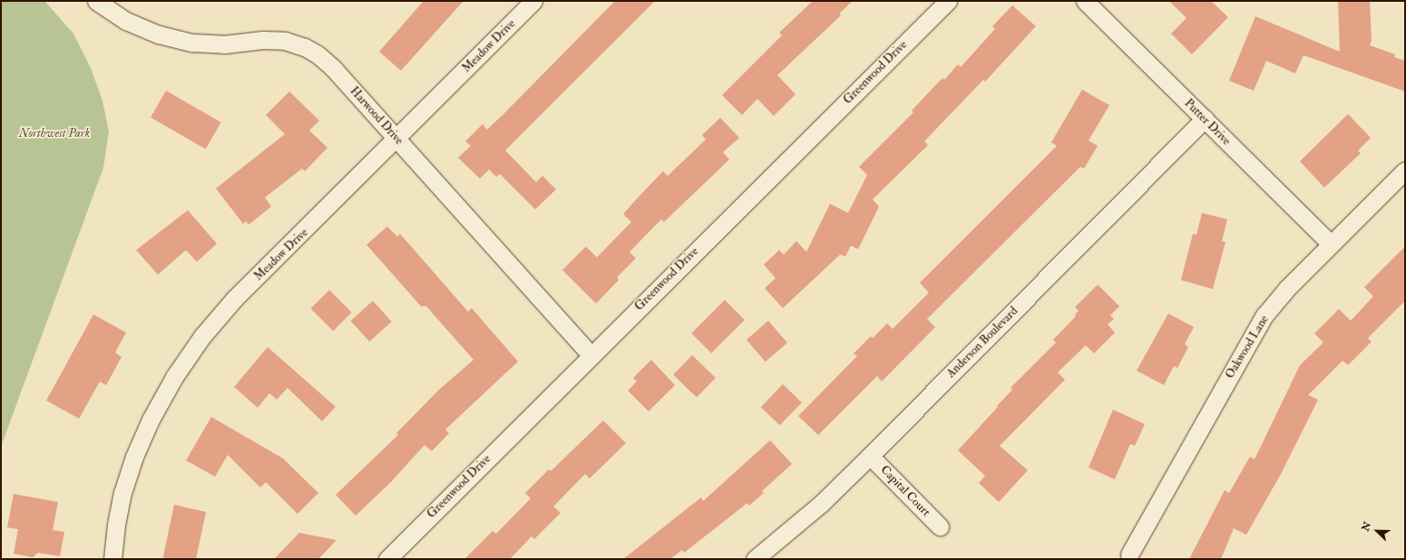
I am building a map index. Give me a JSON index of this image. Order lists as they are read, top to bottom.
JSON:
{
  "streets": {
    "street": [
      "Meadow Drive",
      "Greenwood Drive",
      "Harwood Drive",
      "Putter Drive",
      "Anderson Boulevard",
      "Oakwood Lane",
      "Capital Court"
    ]
  },
  "crossings": [
    ["Meadow Drive", "Harwood Drive"],
    ["Greenwood Drive", "Harwood Drive"],
    ["Putter Drive", "Anderson Boulevard"],
    ["Putter Drive", "Oakwood Lane"],
    ["Anderson Boulevard", "Capital Court"]
  ],
  "parks": ["Northwest Park"],
  "north": "top left"
}
